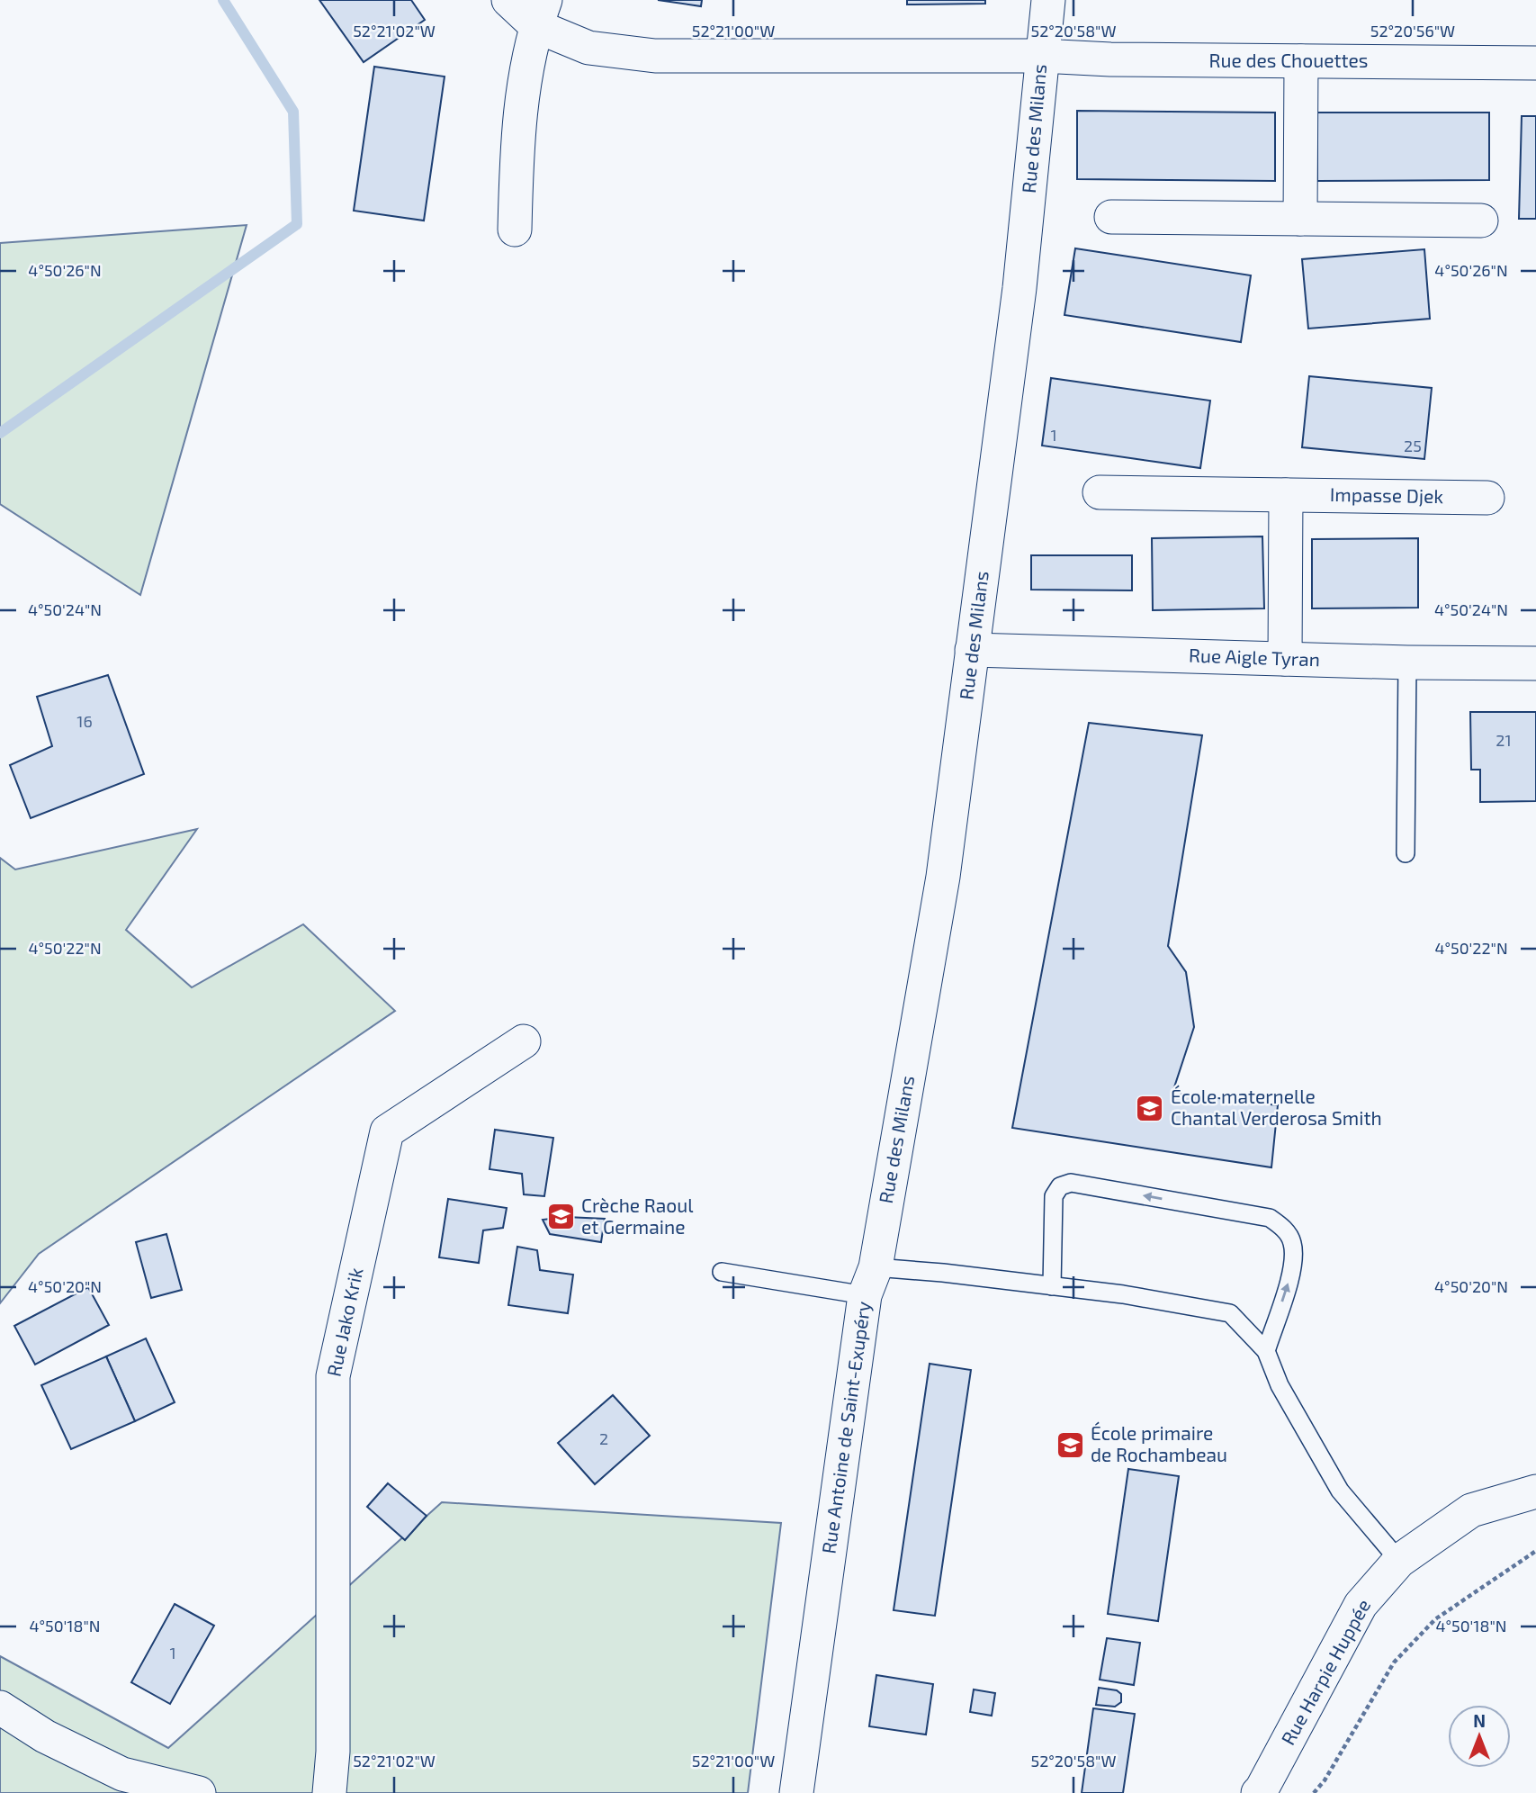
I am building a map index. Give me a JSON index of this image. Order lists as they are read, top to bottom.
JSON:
{
  "streets": {
    "street": [
      "Rue des Chouettes",
      "Rue des Milans",
      "Impasse Djek",
      "Rue Aigle Tyran",
      "Rue Jako Krik",
      "Rue Antoine de Saint-Exupéry",
      "Rue Harpie Huppée"
    ]
  },
  "crossings": [
    ["Rue des Chouettes", "Rue des Milans"],
    ["Rue des Milans", "Rue Aigle Tyran"],
    ["Rue des Milans", "Rue Antoine de Saint-Exupéry"]
  ],
  "places": {
    "school or university": ["École maternelle Chantal Verderosa Smith", "Crèche Raoul et Germaine", "École primaire de Rochambeau"]
  },
  "house_numbers": [
    "1",
    "25",
    "16",
    "21",
    "2",
    "1"
  ],
  "north": "top",
  "coordinates": [
    "52°21'02\"W",
    "52°21'00\"W",
    "52°20'58\"W",
    "52°20'56\"W",
    "4°50'26\"N",
    "4°50'24\"N",
    "4°50'22\"N",
    "4°50'20\"N",
    "4°50'18\"N"
  ]
}
